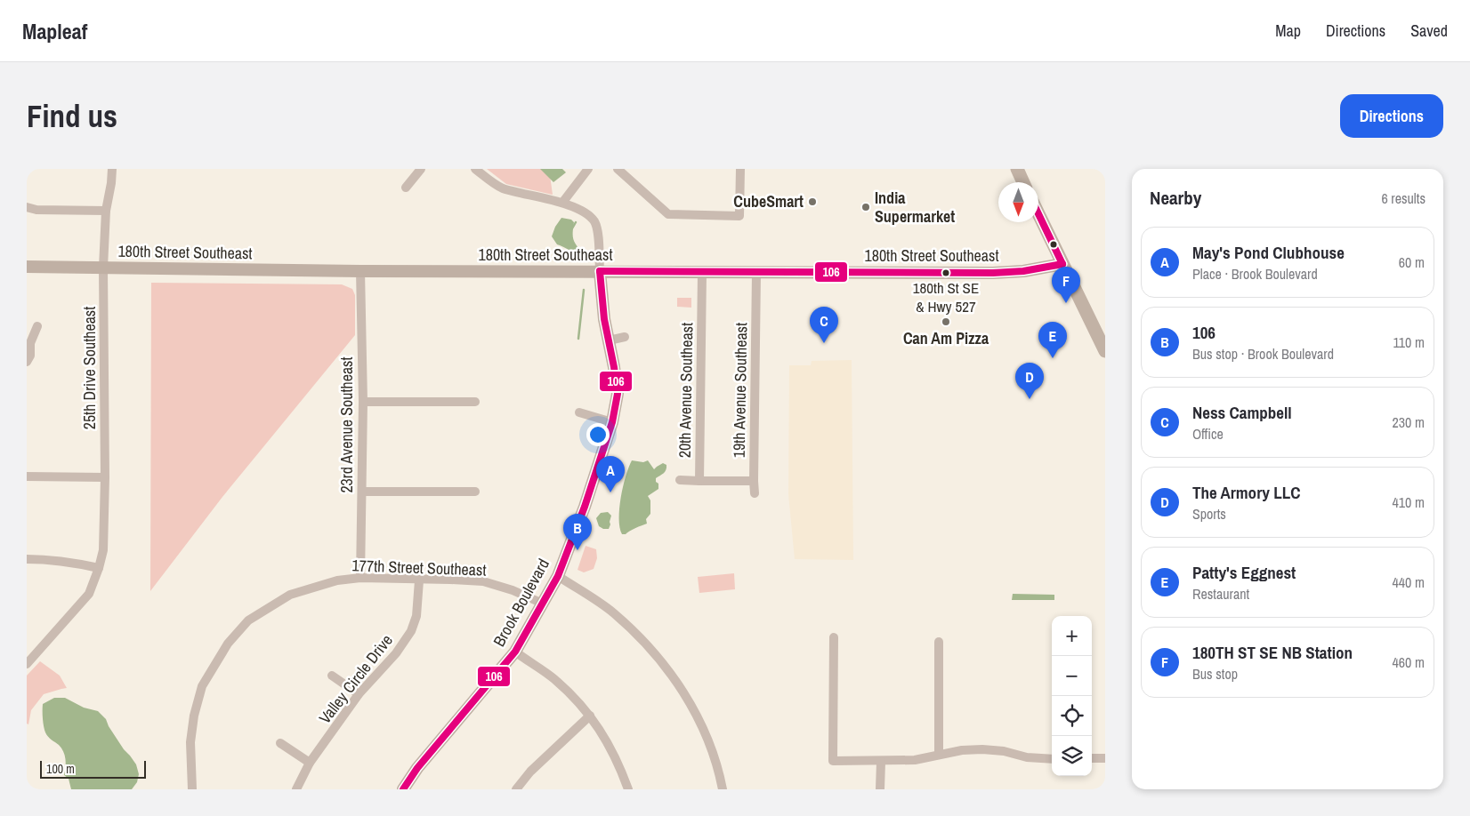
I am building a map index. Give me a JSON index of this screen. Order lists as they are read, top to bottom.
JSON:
{
  "streets": {
    "street": [
      "180th Street Southeast",
      "25th Drive Southeast",
      "20th Avenue Southeast",
      "19th Avenue Southeast",
      "23rd Avenue Southeast",
      "177th Street Southeast",
      "Brook Boulevard",
      "Valley Circle Drive"
    ]
  },
  "crossings": [
    ["180th Street Southeast", "25th Drive Southeast"],
    ["180th Street Southeast", "20th Avenue Southeast"],
    ["180th Street Southeast", "19th Avenue Southeast"],
    ["180th Street Southeast", "23rd Avenue Southeast"],
    ["180th Street Southeast", "Brook Boulevard"],
    ["20th Avenue Southeast", "19th Avenue Southeast"],
    ["23rd Avenue Southeast", "177th Street Southeast"],
    ["177th Street Southeast", "Brook Boulevard"],
    ["177th Street Southeast", "Valley Circle Drive"]
  ],
  "places": [
    "CubeSmart",
    "India Supermarket",
    "180th St SE & Hwy 527",
    "Can Am Pizza"
  ],
  "lines": ["transit line 106"],
  "scale_bar": "100 m",
  "north": "bottom",
  "page": {
    "header": "Mapleaf",
    "nav": ["Map", "Directions", "Saved"],
    "buttons": "Directions",
    "title": "Find us",
    "heading": ["Nearby", "6 results"],
    "list": [
      {
        "mark": "A",
        "name": "May's Pond Clubhouse",
        "note": "Place · Brook Boulevard",
        "value": "60 m"
      },
      {
        "mark": "B",
        "name": "106",
        "note": "Bus stop · Brook Boulevard",
        "value": "110 m"
      },
      {
        "mark": "C",
        "name": "Ness Campbell",
        "note": "Office",
        "value": "230 m"
      },
      {
        "mark": "D",
        "name": "The Armory LLC",
        "note": "Sports",
        "value": "410 m"
      },
      {
        "mark": "E",
        "name": "Patty's Eggnest",
        "note": "Restaurant",
        "value": "440 m"
      },
      {
        "mark": "F",
        "name": "180TH ST SE NB Station",
        "note": "Bus stop",
        "value": "460 m"
      }
    ],
    "pins": [
      "F",
      "C",
      "E",
      "D",
      "A",
      "B"
    ],
    "map_buttons": ["+", "−"],
    "scale": "100 m"
  }
}
